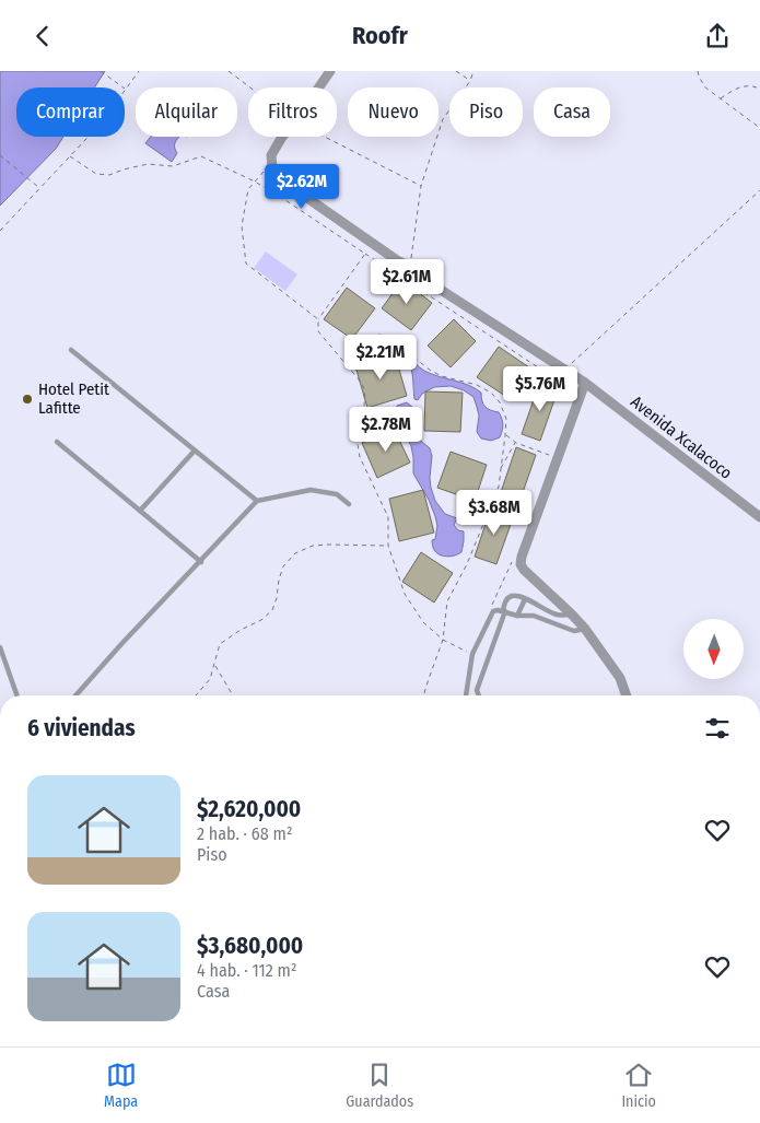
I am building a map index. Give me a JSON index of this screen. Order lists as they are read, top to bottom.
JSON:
{
  "streets": {
    "street": ["Avenida Xcalacoco"]
  },
  "places": ["Hotel Petit Lafitte"],
  "north": "bottom",
  "page": {
    "header": "Roofr",
    "chip": [
      "Comprar",
      "Alquilar",
      "Filtros",
      "Nuevo",
      "Piso",
      "Casa"
    ],
    "price": [
      "$2.62M",
      "$2.61M",
      "$2.21M",
      "$5.76M",
      "$2.78M",
      "$3.68M"
    ],
    "heading": "6 viviendas",
    "list": [
      {
        "name": "$2,620,000",
        "note": "2 hab. · 68 m² · Piso"
      },
      {
        "name": "$3,680,000",
        "note": "4 hab. · 112 m² · Casa"
      }
    ],
    "tabs": ["Mapa", "Guardados", "Inicio"]
  }
}
